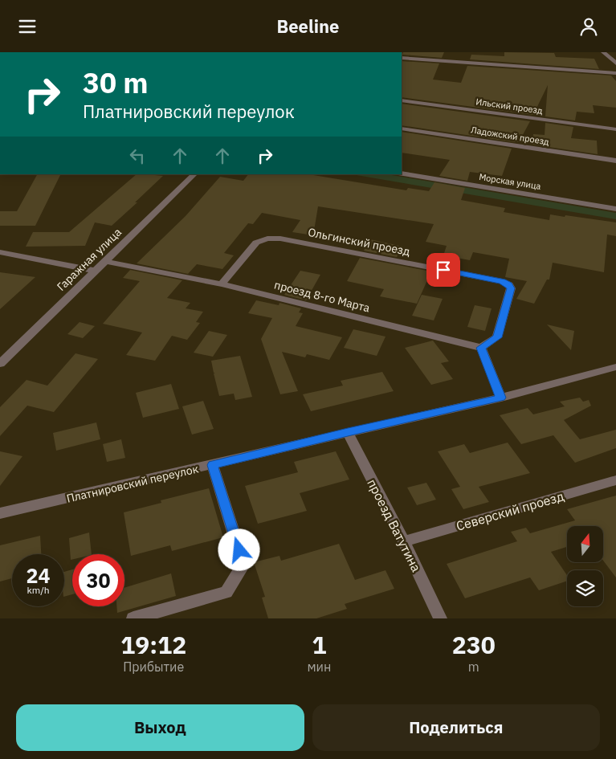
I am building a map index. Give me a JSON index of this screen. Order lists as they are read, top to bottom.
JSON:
{
  "streets": {
    "street": [
      "Ильский проезд",
      "Ладожский проезд",
      "Морская улица",
      "Ольгинский проезд",
      "Гаражная улица",
      "проезд 8-го Марта",
      "Платнировский переулок",
      "Северский проезд",
      "проезд Ватутина"
    ]
  },
  "crossings": [
    ["Ольгинский проезд", "проезд 8-го Марта"],
    ["Гаражная улица", "проезд 8-го Марта"],
    ["Платнировский переулок", "проезд Ватутина"],
    ["Северский проезд", "проезд Ватутина"]
  ],
  "north": "top",
  "page": {
    "header": "Beeline",
    "turn": ["30 m", "Платнировский переулок"],
    "speed": "24 km/h",
    "limit": "30",
    "eta": [
      "19:12",
      "Прибытие",
      "1",
      "мин",
      "230",
      "m"
    ],
    "buttons": ["Выход", "Поделиться"]
  }
}
